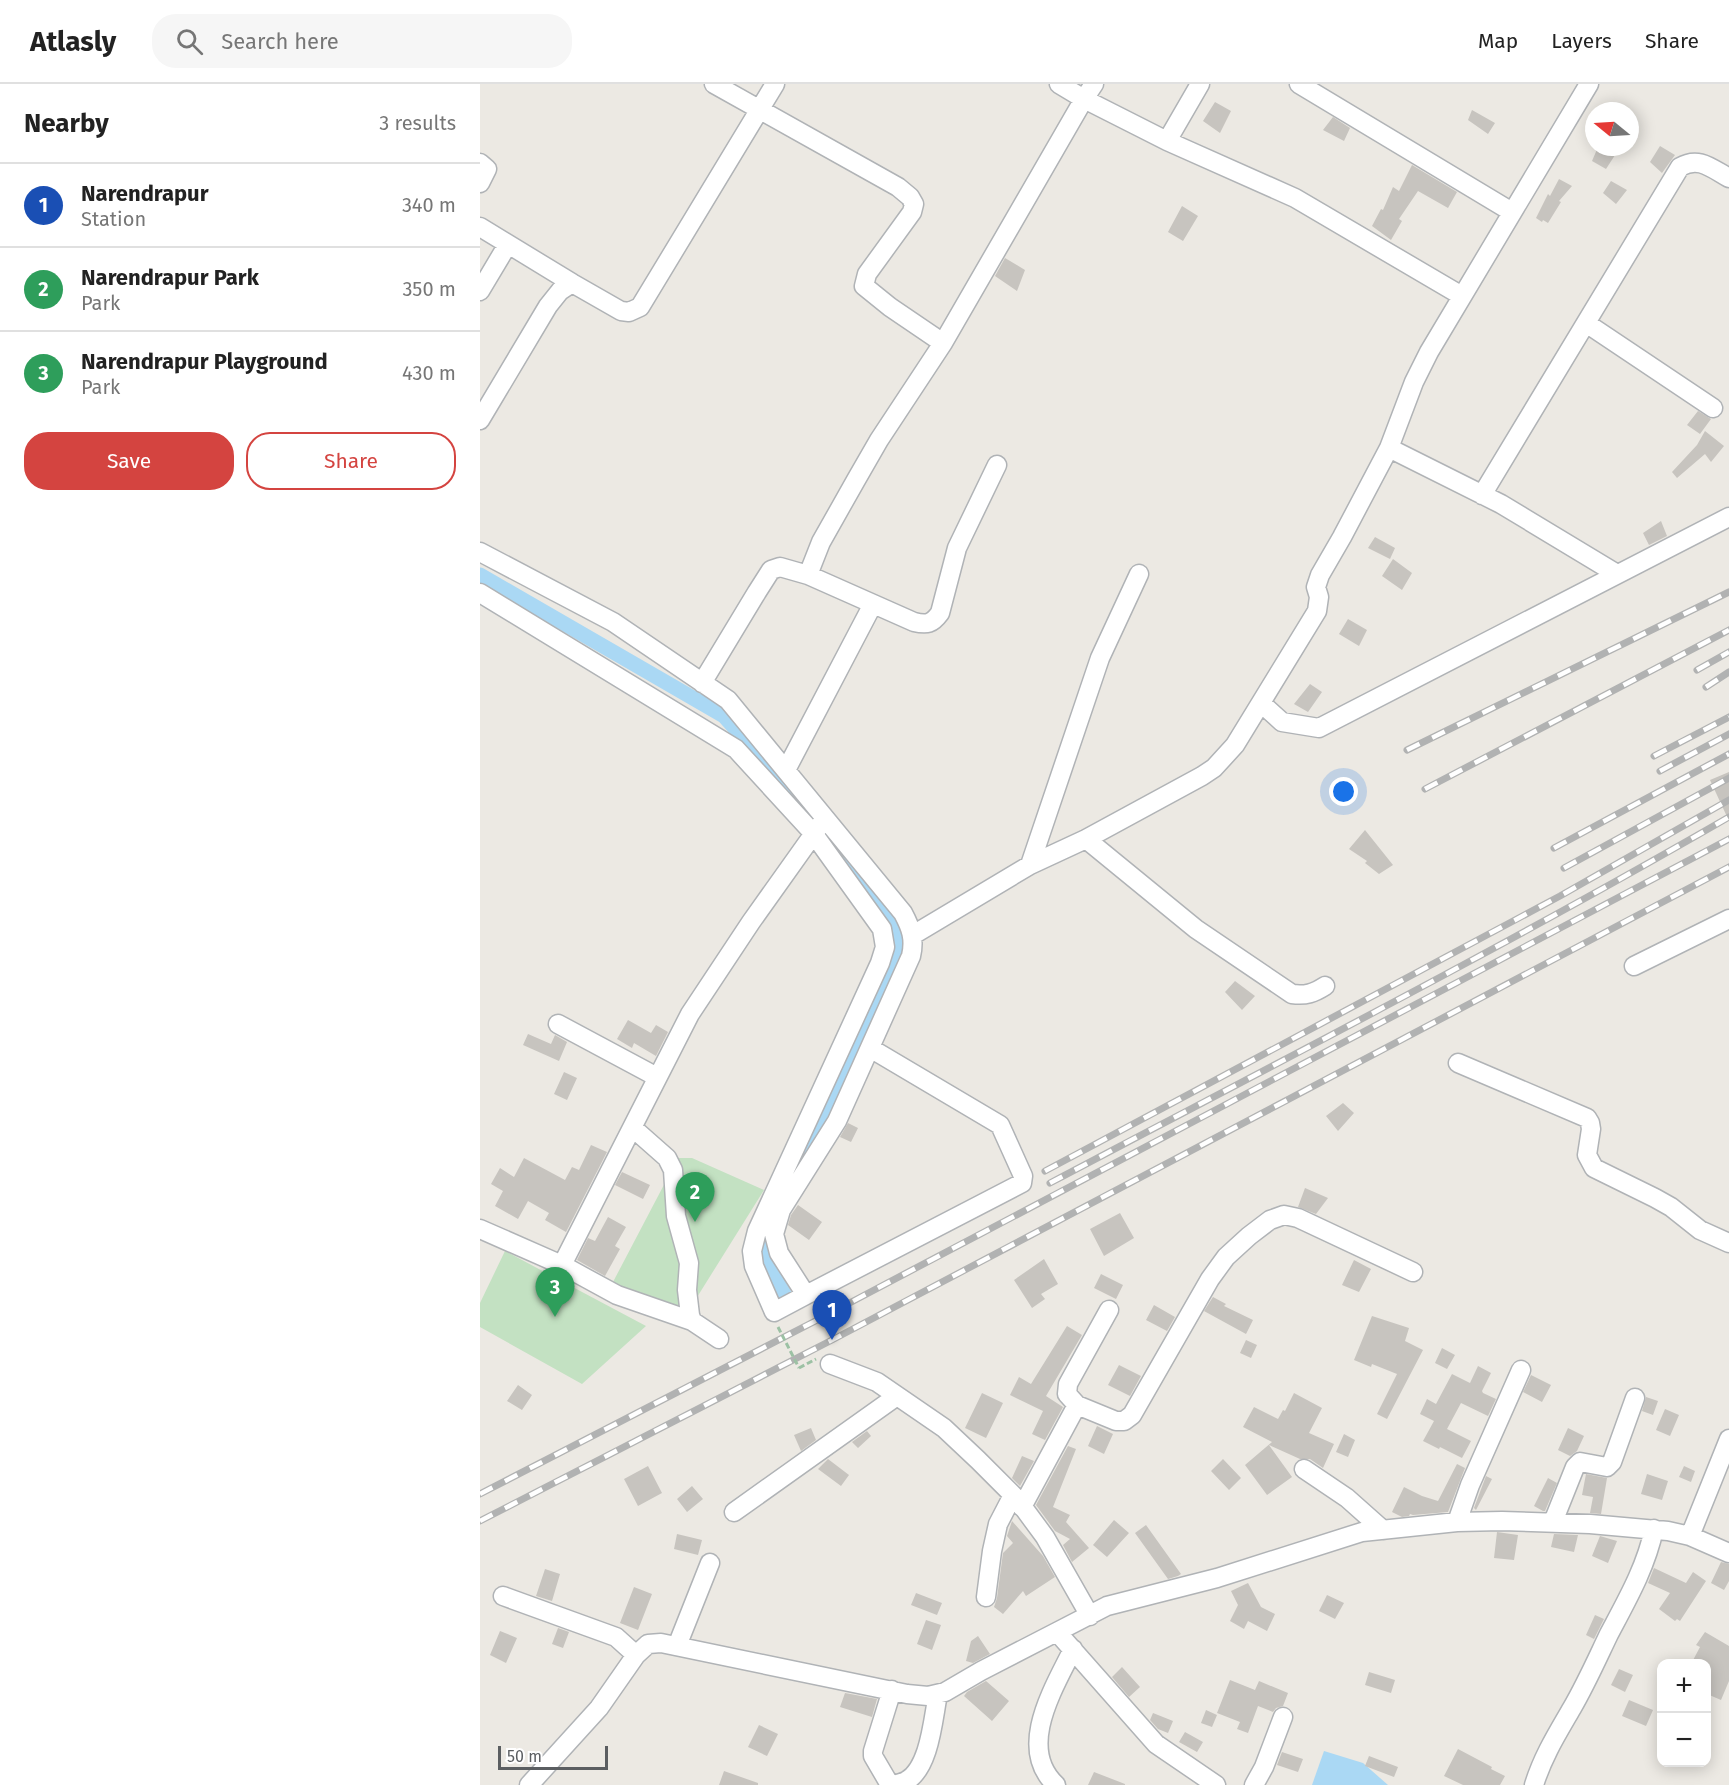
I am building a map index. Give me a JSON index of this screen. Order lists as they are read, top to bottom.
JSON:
{
  "scale_bar": "50 m",
  "north": "left",
  "page": {
    "header": "Atlasly",
    "search": "Search here",
    "nav": ["Map", "Layers", "Share"],
    "heading": ["Nearby", "3 results"],
    "list": [
      {
        "mark": "1",
        "name": "Narendrapur",
        "note": "Station",
        "value": "340 m"
      },
      {
        "mark": "2",
        "name": "Narendrapur Park",
        "note": "Park",
        "value": "350 m"
      },
      {
        "mark": "3",
        "name": "Narendrapur Playground",
        "note": "Park",
        "value": "430 m"
      }
    ],
    "buttons": ["Save", "Share"],
    "pins": ["2", "3", "1"],
    "map_buttons": ["+", "−"],
    "scale": "50 m"
  }
}
